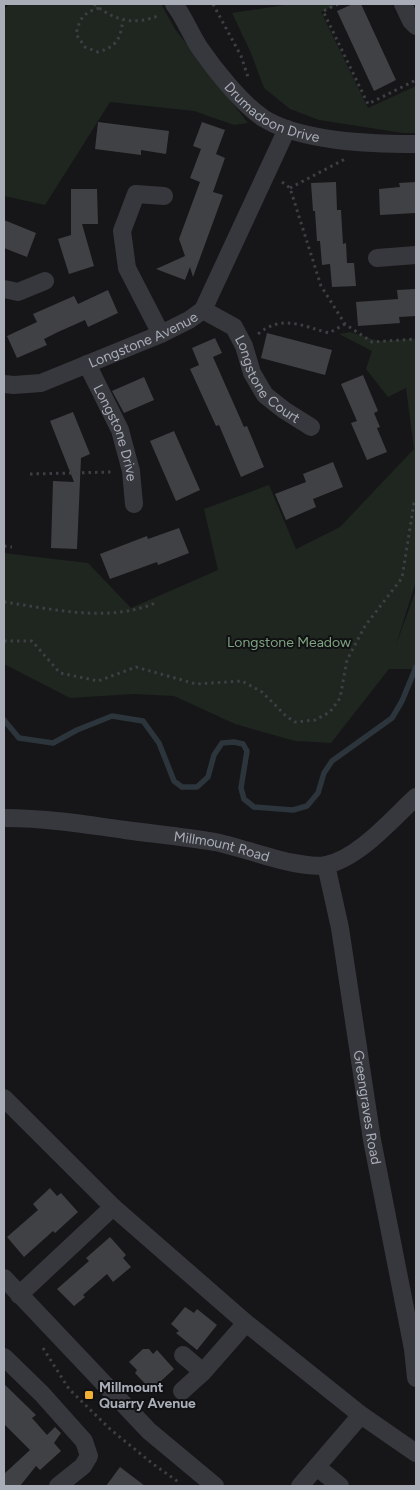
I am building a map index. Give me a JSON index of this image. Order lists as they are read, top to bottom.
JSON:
{
  "streets": {
    "street": [
      "Drumadoon Drive",
      "Longstone Avenue",
      "Longstone Court",
      "Longstone Drive",
      "Millmount Road",
      "Greengraves Road"
    ]
  },
  "crossings": [
    ["Drumadoon Drive", "Longstone Avenue"],
    ["Longstone Avenue", "Longstone Court"],
    ["Longstone Avenue", "Longstone Drive"],
    ["Millmount Road", "Greengraves Road"]
  ],
  "parks": ["Longstone Meadow"],
  "places": {
    "transit": ["Millmount Quarry Avenue"]
  }
}
